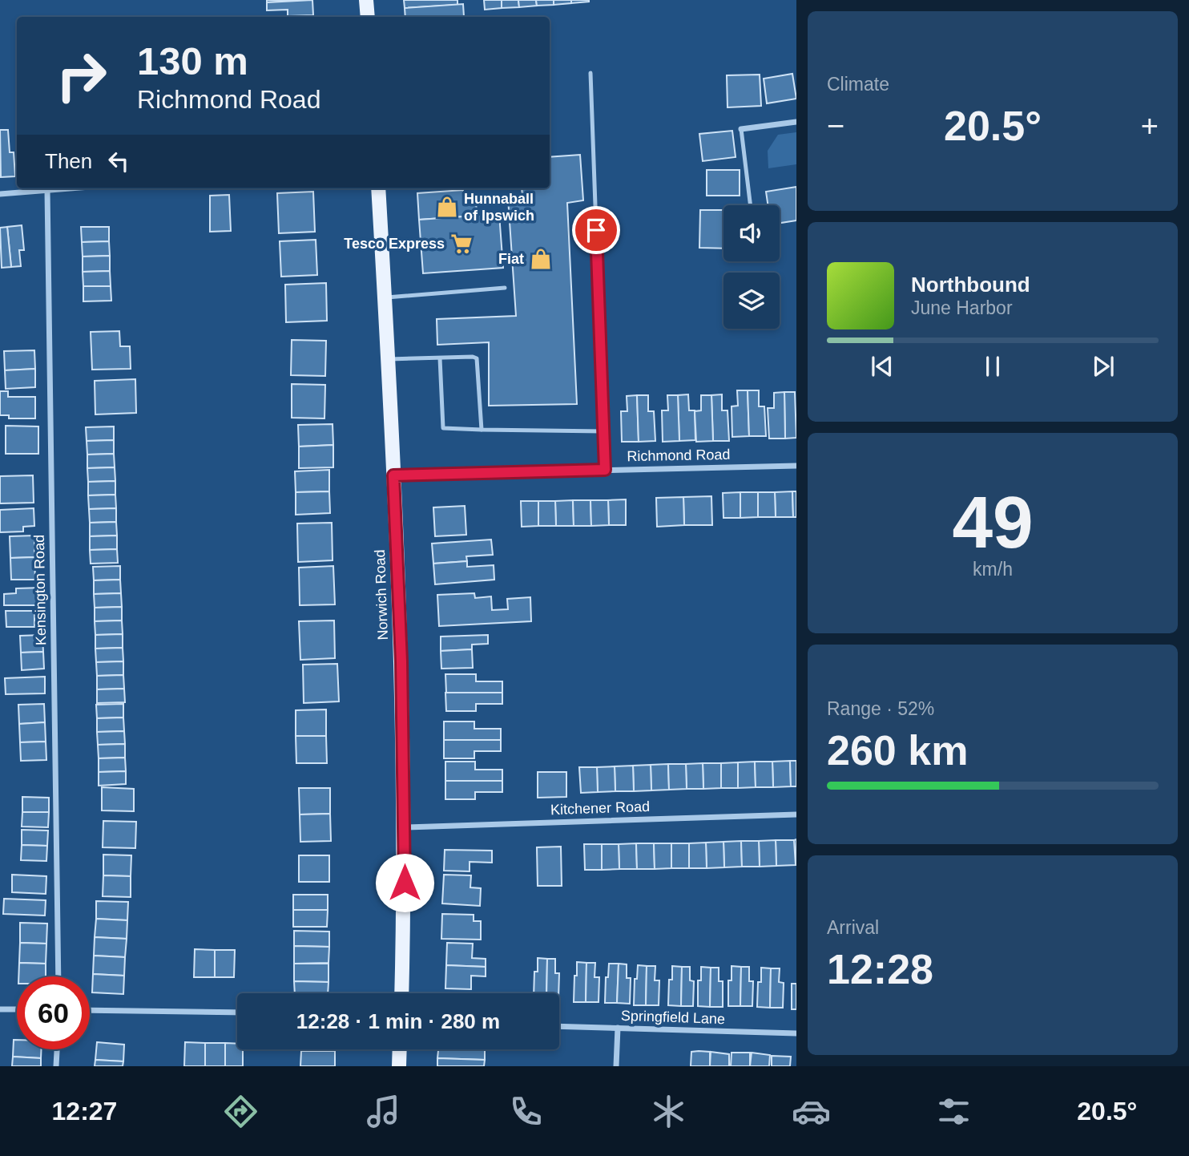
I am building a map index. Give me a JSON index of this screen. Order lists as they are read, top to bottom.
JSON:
{
  "streets": {
    "main road": ["Norwich Road"],
    "street": [
      "Richmond Road",
      "Kensington Road",
      "Kitchener Road",
      "Springfield Lane"
    ]
  },
  "crossings": [
    ["Richmond Road", "Norwich Road"],
    ["Norwich Road", "Kitchener Road"]
  ],
  "places": {
    "shop": ["Hunnaball of Ipswich", "Fiat"],
    "supermarket": ["Tesco Express"]
  },
  "page": {
    "tile": [
      "Climate",
      ["49", "km/h"],
      ["Range · 52%", "260 km"],
      ["Arrival", "12:28"]
    ],
    "turn": ["130 m", "Richmond Road"],
    "heat": ["−", "20.5°", "+"],
    "then": "Then",
    "song": ["Northbound", "June Harbor"],
    "limit": "60",
    "trip": "12:28 · 1 min · 280 m",
    "tabs": ["12:27", "20.5°"]
  }
}
